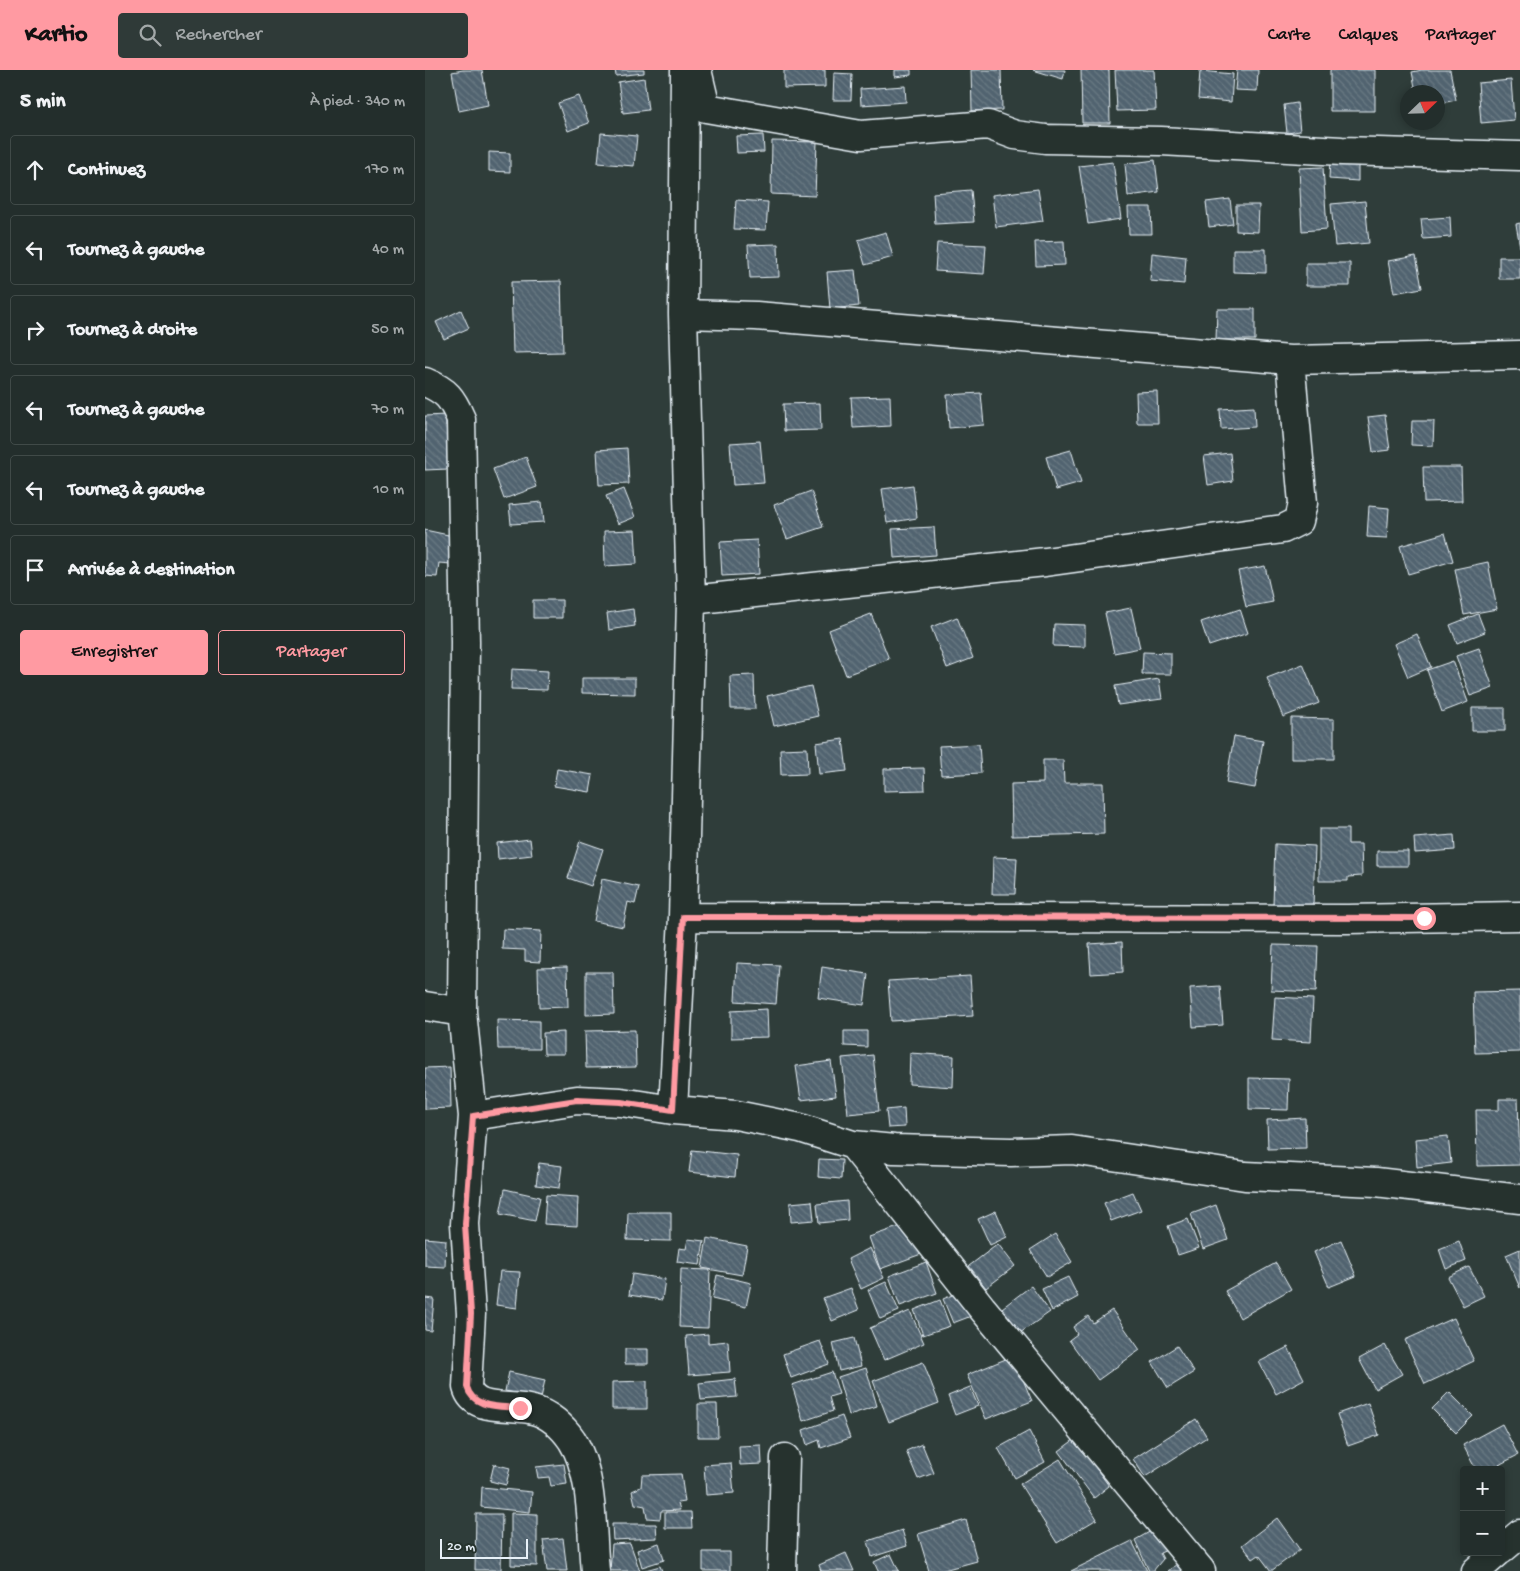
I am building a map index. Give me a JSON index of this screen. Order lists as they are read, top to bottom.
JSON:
{
  "scale_bar": "20 m",
  "north": "top right",
  "page": {
    "header": "Kartio",
    "search": "Rechercher",
    "nav": ["Carte", "Calques", "Partager"],
    "heading": ["5 min", "À pied · 340 m"],
    "list": [
      ["Continuez", "170 m"],
      ["Tournez à gauche", "40 m"],
      ["Tournez à droite", "50 m"],
      ["Tournez à gauche", "70 m"],
      ["Tournez à gauche", "10 m"],
      "Arrivée à destination"
    ],
    "buttons": ["Enregistrer", "Partager"],
    "map_buttons": ["+", "−"],
    "scale": "20 m"
  }
}
